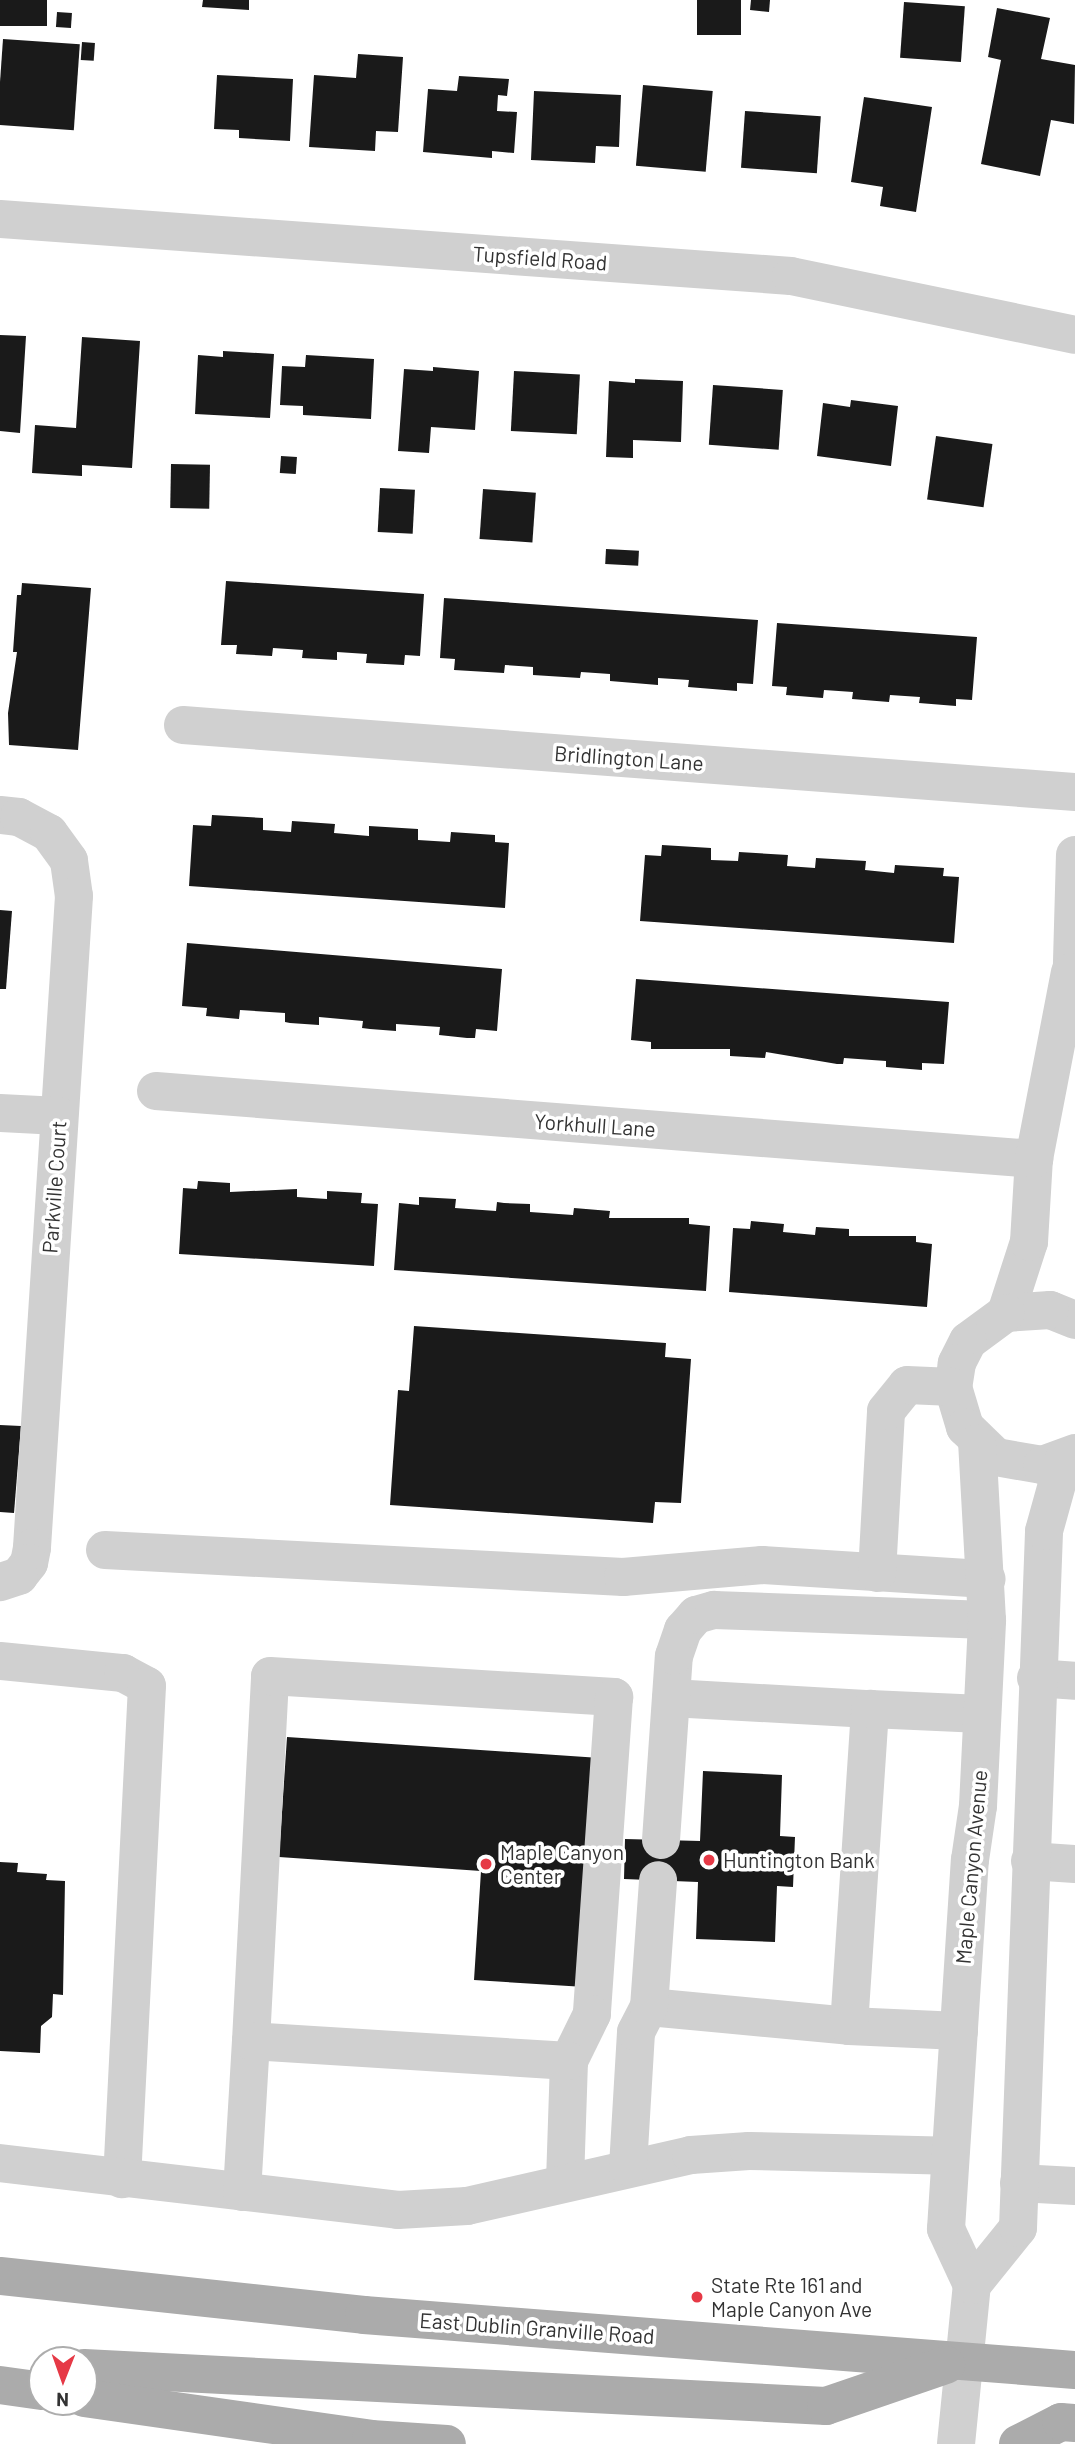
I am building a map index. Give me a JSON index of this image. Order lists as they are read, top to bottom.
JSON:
{
  "streets": {
    "main road": ["East Dublin Granville Road"],
    "street": [
      "Tupsfield Road",
      "Bridlington Lane",
      "Yorkhull Lane",
      "Parkville Court",
      "Maple Canyon Avenue"
    ]
  },
  "places": ["Huntington Bank", "Maple Canyon Center", "State Rte 161 and Maple Canyon Ave"],
  "north": "bottom"
}
